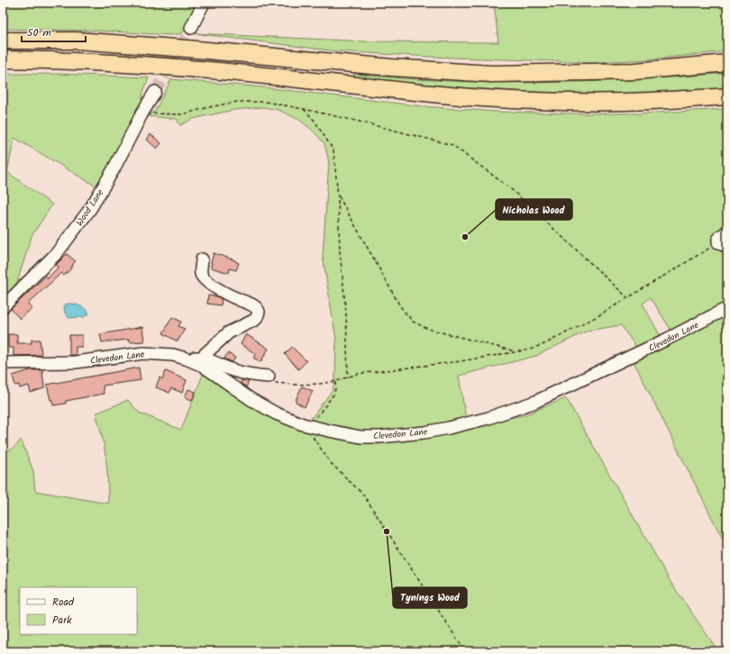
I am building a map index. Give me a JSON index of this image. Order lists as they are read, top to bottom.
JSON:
{
  "streets": {
    "street": ["Wood Lane", "Clevedon Lane"]
  },
  "places": ["Nicholas Wood", "Tynings Wood"],
  "legend": ["Road", "Park"],
  "scale_bar": "50 m"
}
